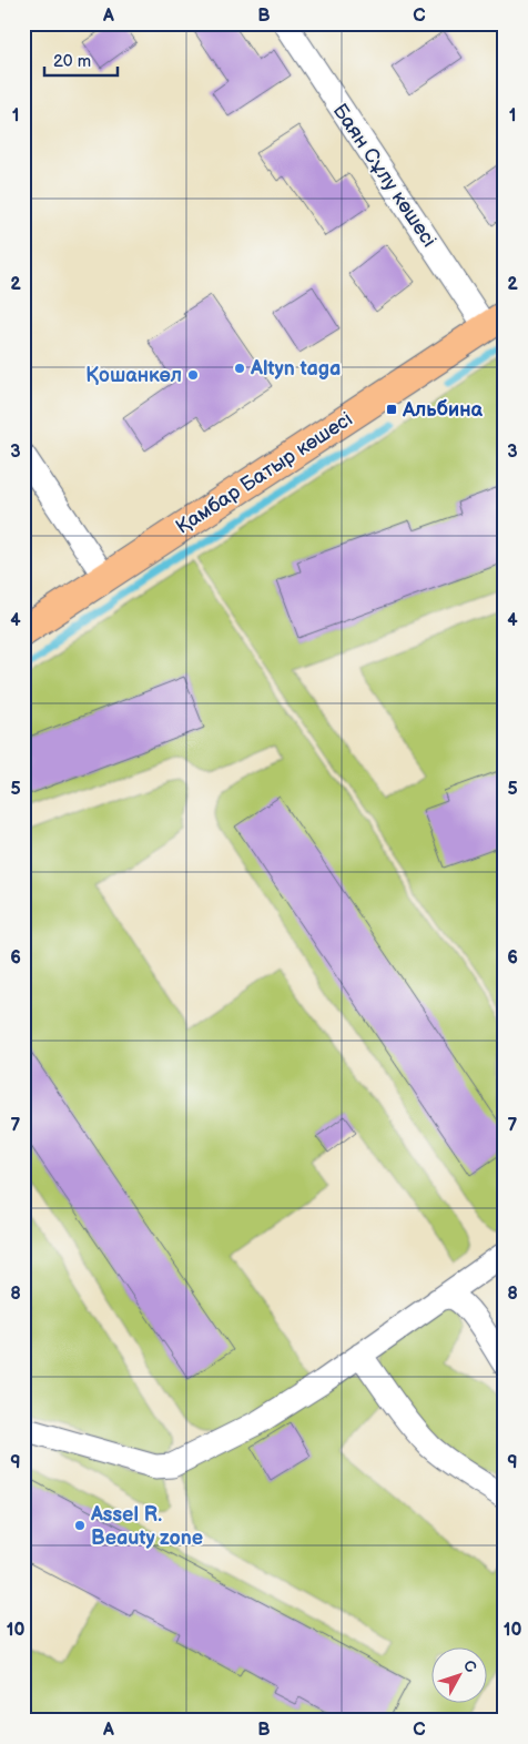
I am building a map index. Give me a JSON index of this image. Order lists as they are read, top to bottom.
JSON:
{
  "streets": {
    "main road": ["Қамбар Батыр көшесі"],
    "street": ["Баян Сұлу көшесі"]
  },
  "crossings": [
    ["Баян Сұлу көшесі", "Қамбар Батыр көшесі"]
  ],
  "places": {
    "other": ["Altyn taga", "Қошанкөл", "Assel R. Beauty zone"],
    "transit": ["Альбина"]
  },
  "scale_bar": "20 m",
  "north": "top right",
  "grid": {
    "columns": ["A", "B", "C"],
    "rows": [
      "1",
      "2",
      "3",
      "4",
      "5",
      "6",
      "7",
      "8",
      "9",
      "10"
    ]
  }
}
